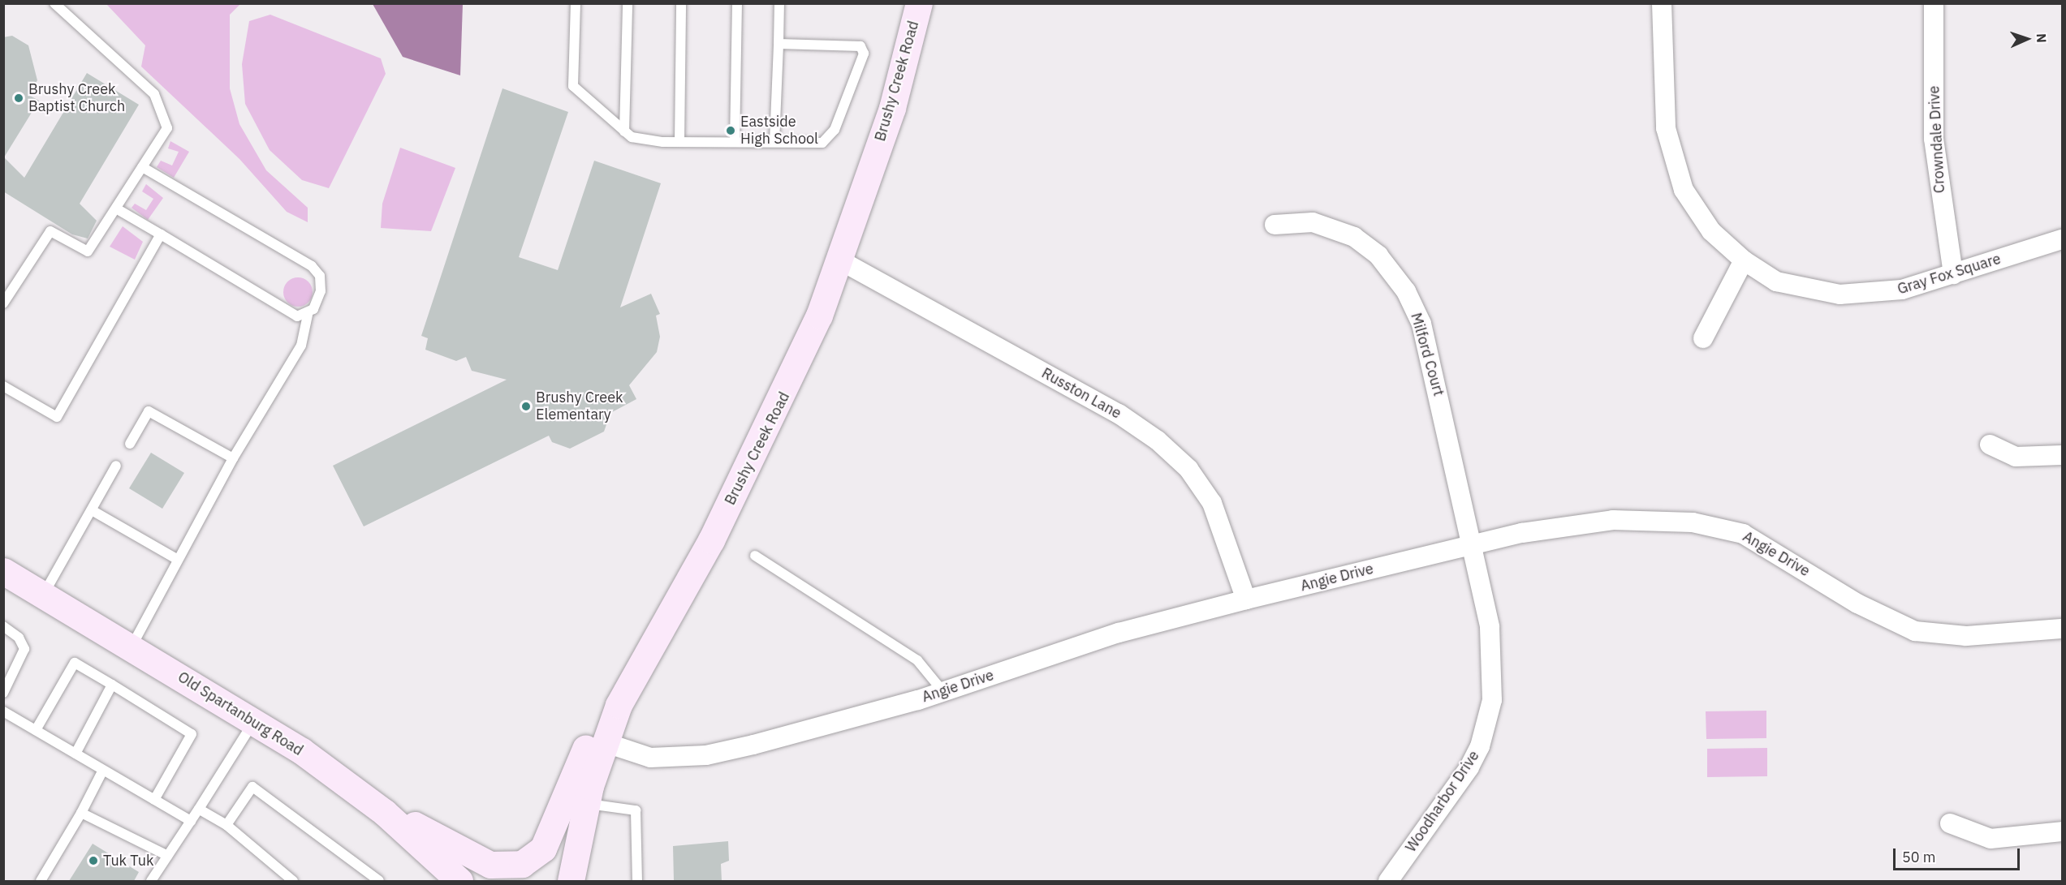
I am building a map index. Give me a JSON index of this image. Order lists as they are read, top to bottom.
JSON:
{
  "streets": {
    "main road": ["Brushy Creek Road", "Old Spartanburg Road"],
    "street": [
      "Crowndale Drive",
      "Gray Fox Square",
      "Milford Court",
      "Russton Lane",
      "Angie Drive",
      "Woodharbor Drive"
    ]
  },
  "crossings": [
    ["Brushy Creek Road", "Russton Lane"],
    ["Brushy Creek Road", "Angie Drive"],
    ["Crowndale Drive", "Gray Fox Square"],
    ["Milford Court", "Angie Drive"],
    ["Milford Court", "Woodharbor Drive"],
    ["Russton Lane", "Angie Drive"],
    ["Angie Drive", "Woodharbor Drive"]
  ],
  "places": [
    "Brushy Creek Baptist Church",
    "Eastside High School",
    "Brushy Creek Elementary",
    "Tuk Tuk"
  ],
  "scale_bar": "50 m",
  "north": "right"
}
